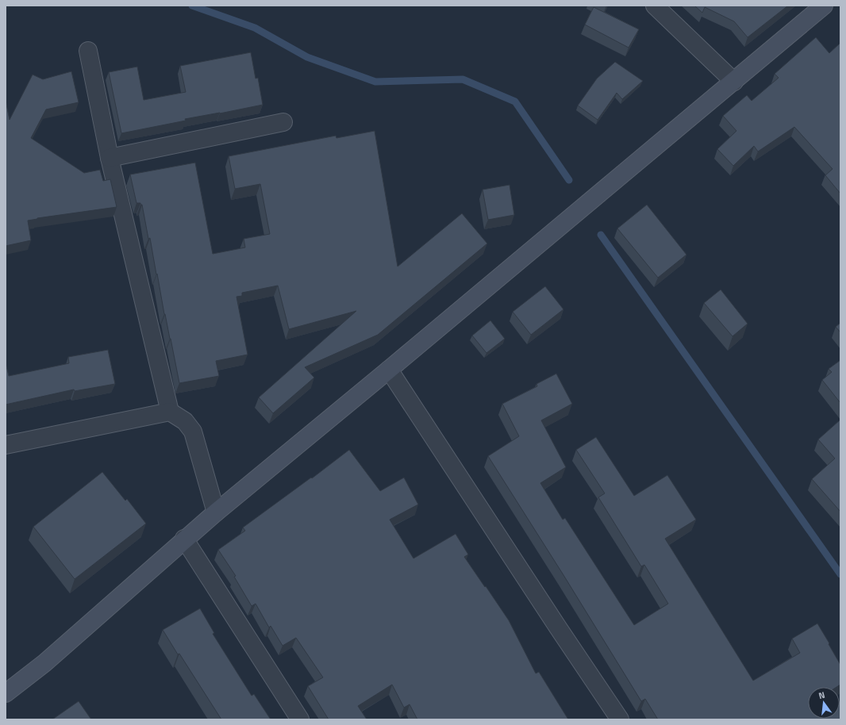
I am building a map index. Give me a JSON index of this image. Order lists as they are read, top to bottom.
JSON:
{
  "north": "top"
}
